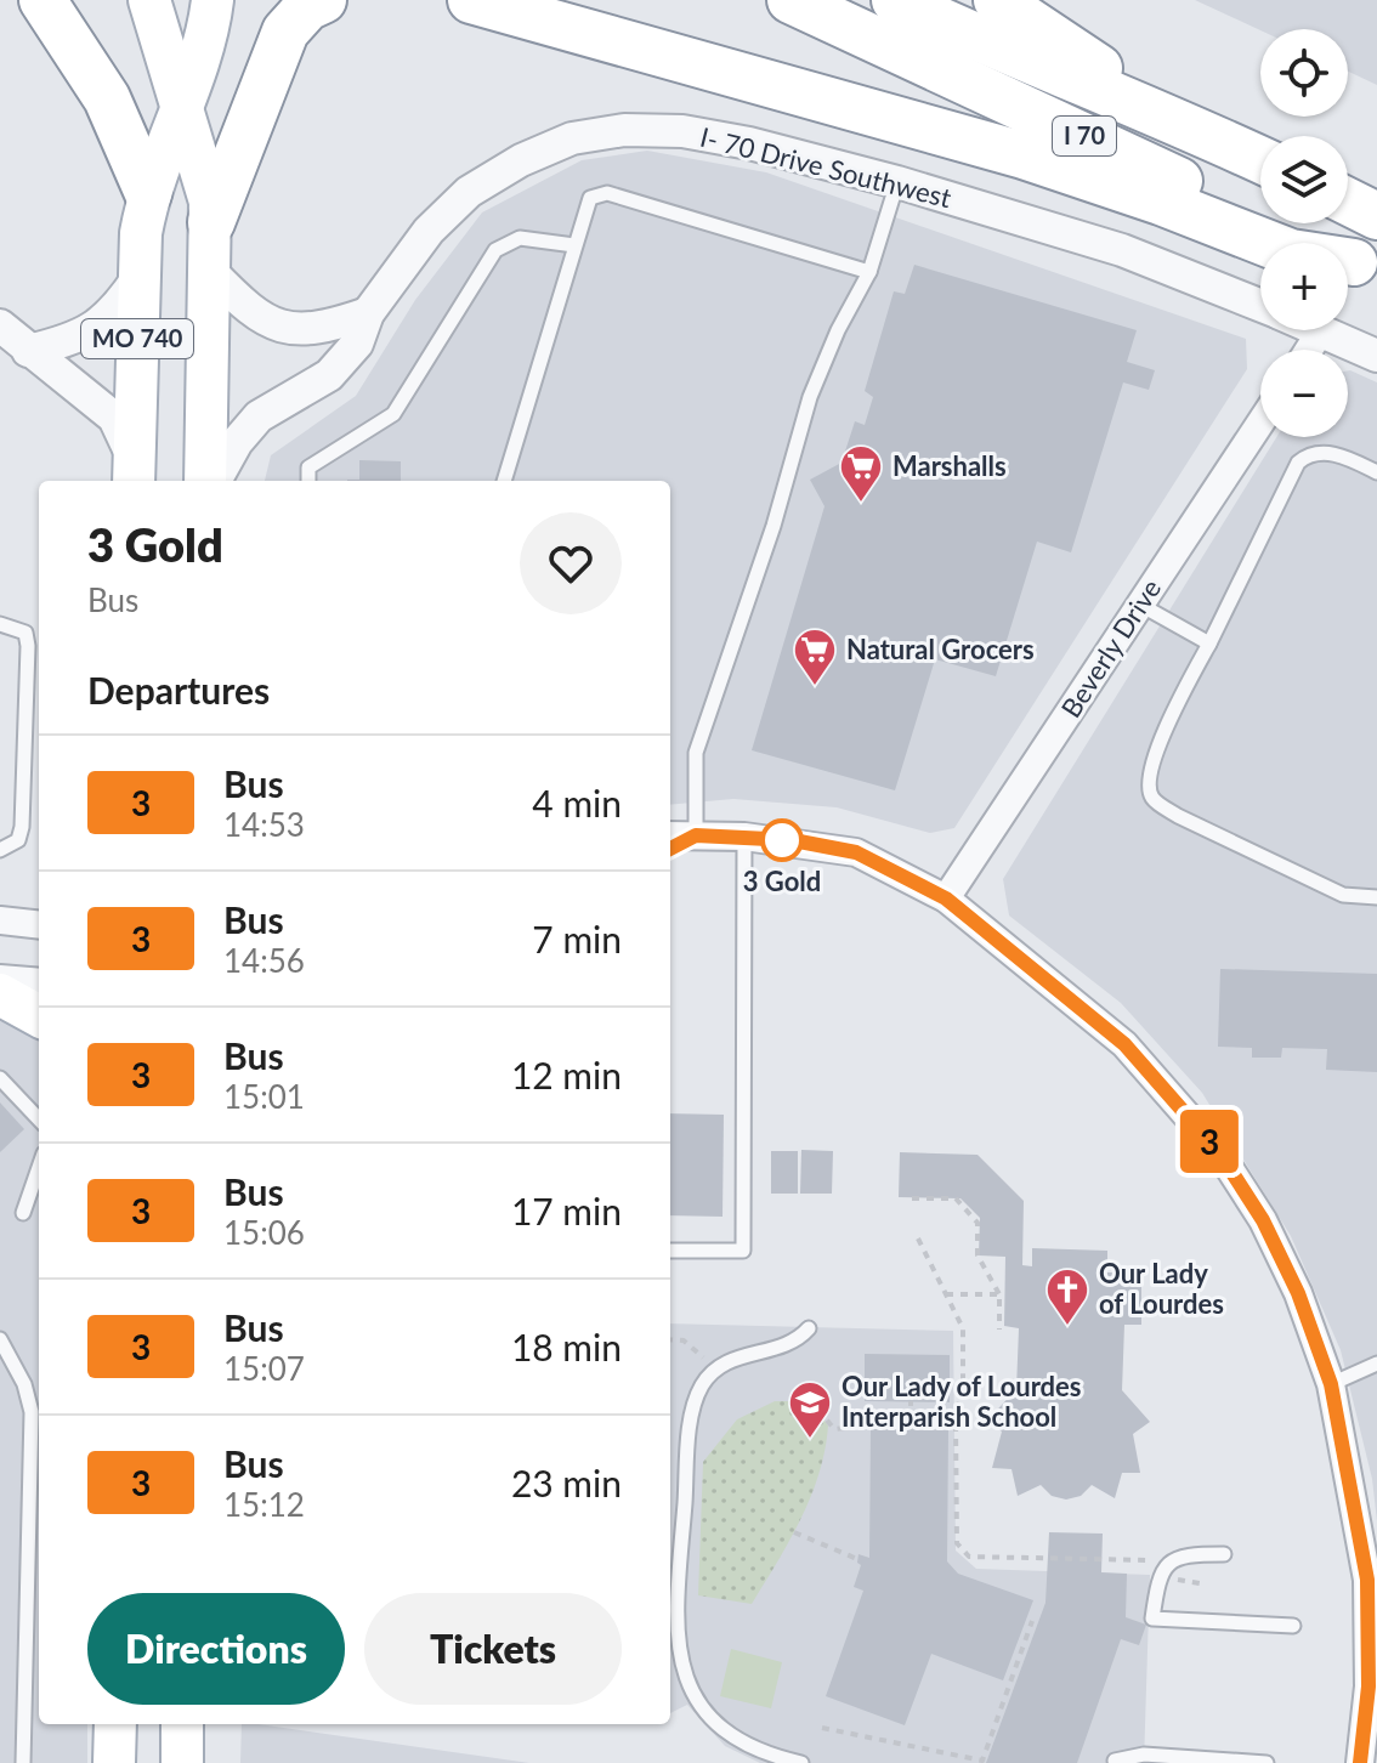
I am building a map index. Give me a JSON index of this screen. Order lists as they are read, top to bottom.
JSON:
{
  "streets": {
    "highway": ["I 70"],
    "main road": ["MO 740"],
    "street": ["I- 70 Drive Southwest", "Beverly Drive"]
  },
  "places": {
    "supermarket": ["Marshalls", "Natural Grocers"],
    "other": ["3 Gold"],
    "church": ["Our Lady of Lourdes"],
    "school or university": ["Our Lady of Lourdes Interparish School"]
  },
  "lines": ["bus line 3"],
  "page": {
    "on_map": "3",
    "map_buttons": ["+", "−"],
    "heading": [
      ["3 Gold", "Bus"],
      "Departures"
    ],
    "list": [
      {
        "mark": "3",
        "name": "Bus",
        "note": "14:53",
        "value": "4 min"
      },
      {
        "mark": "3",
        "name": "Bus",
        "note": "14:56",
        "value": "7 min"
      },
      {
        "mark": "3",
        "name": "Bus",
        "note": "15:01",
        "value": "12 min"
      },
      {
        "mark": "3",
        "name": "Bus",
        "note": "15:06",
        "value": "17 min"
      },
      {
        "mark": "3",
        "name": "Bus",
        "note": "15:07",
        "value": "18 min"
      },
      {
        "mark": "3",
        "name": "Bus",
        "note": "15:12",
        "value": "23 min"
      }
    ],
    "buttons": ["Directions", "Tickets"]
  }
}
